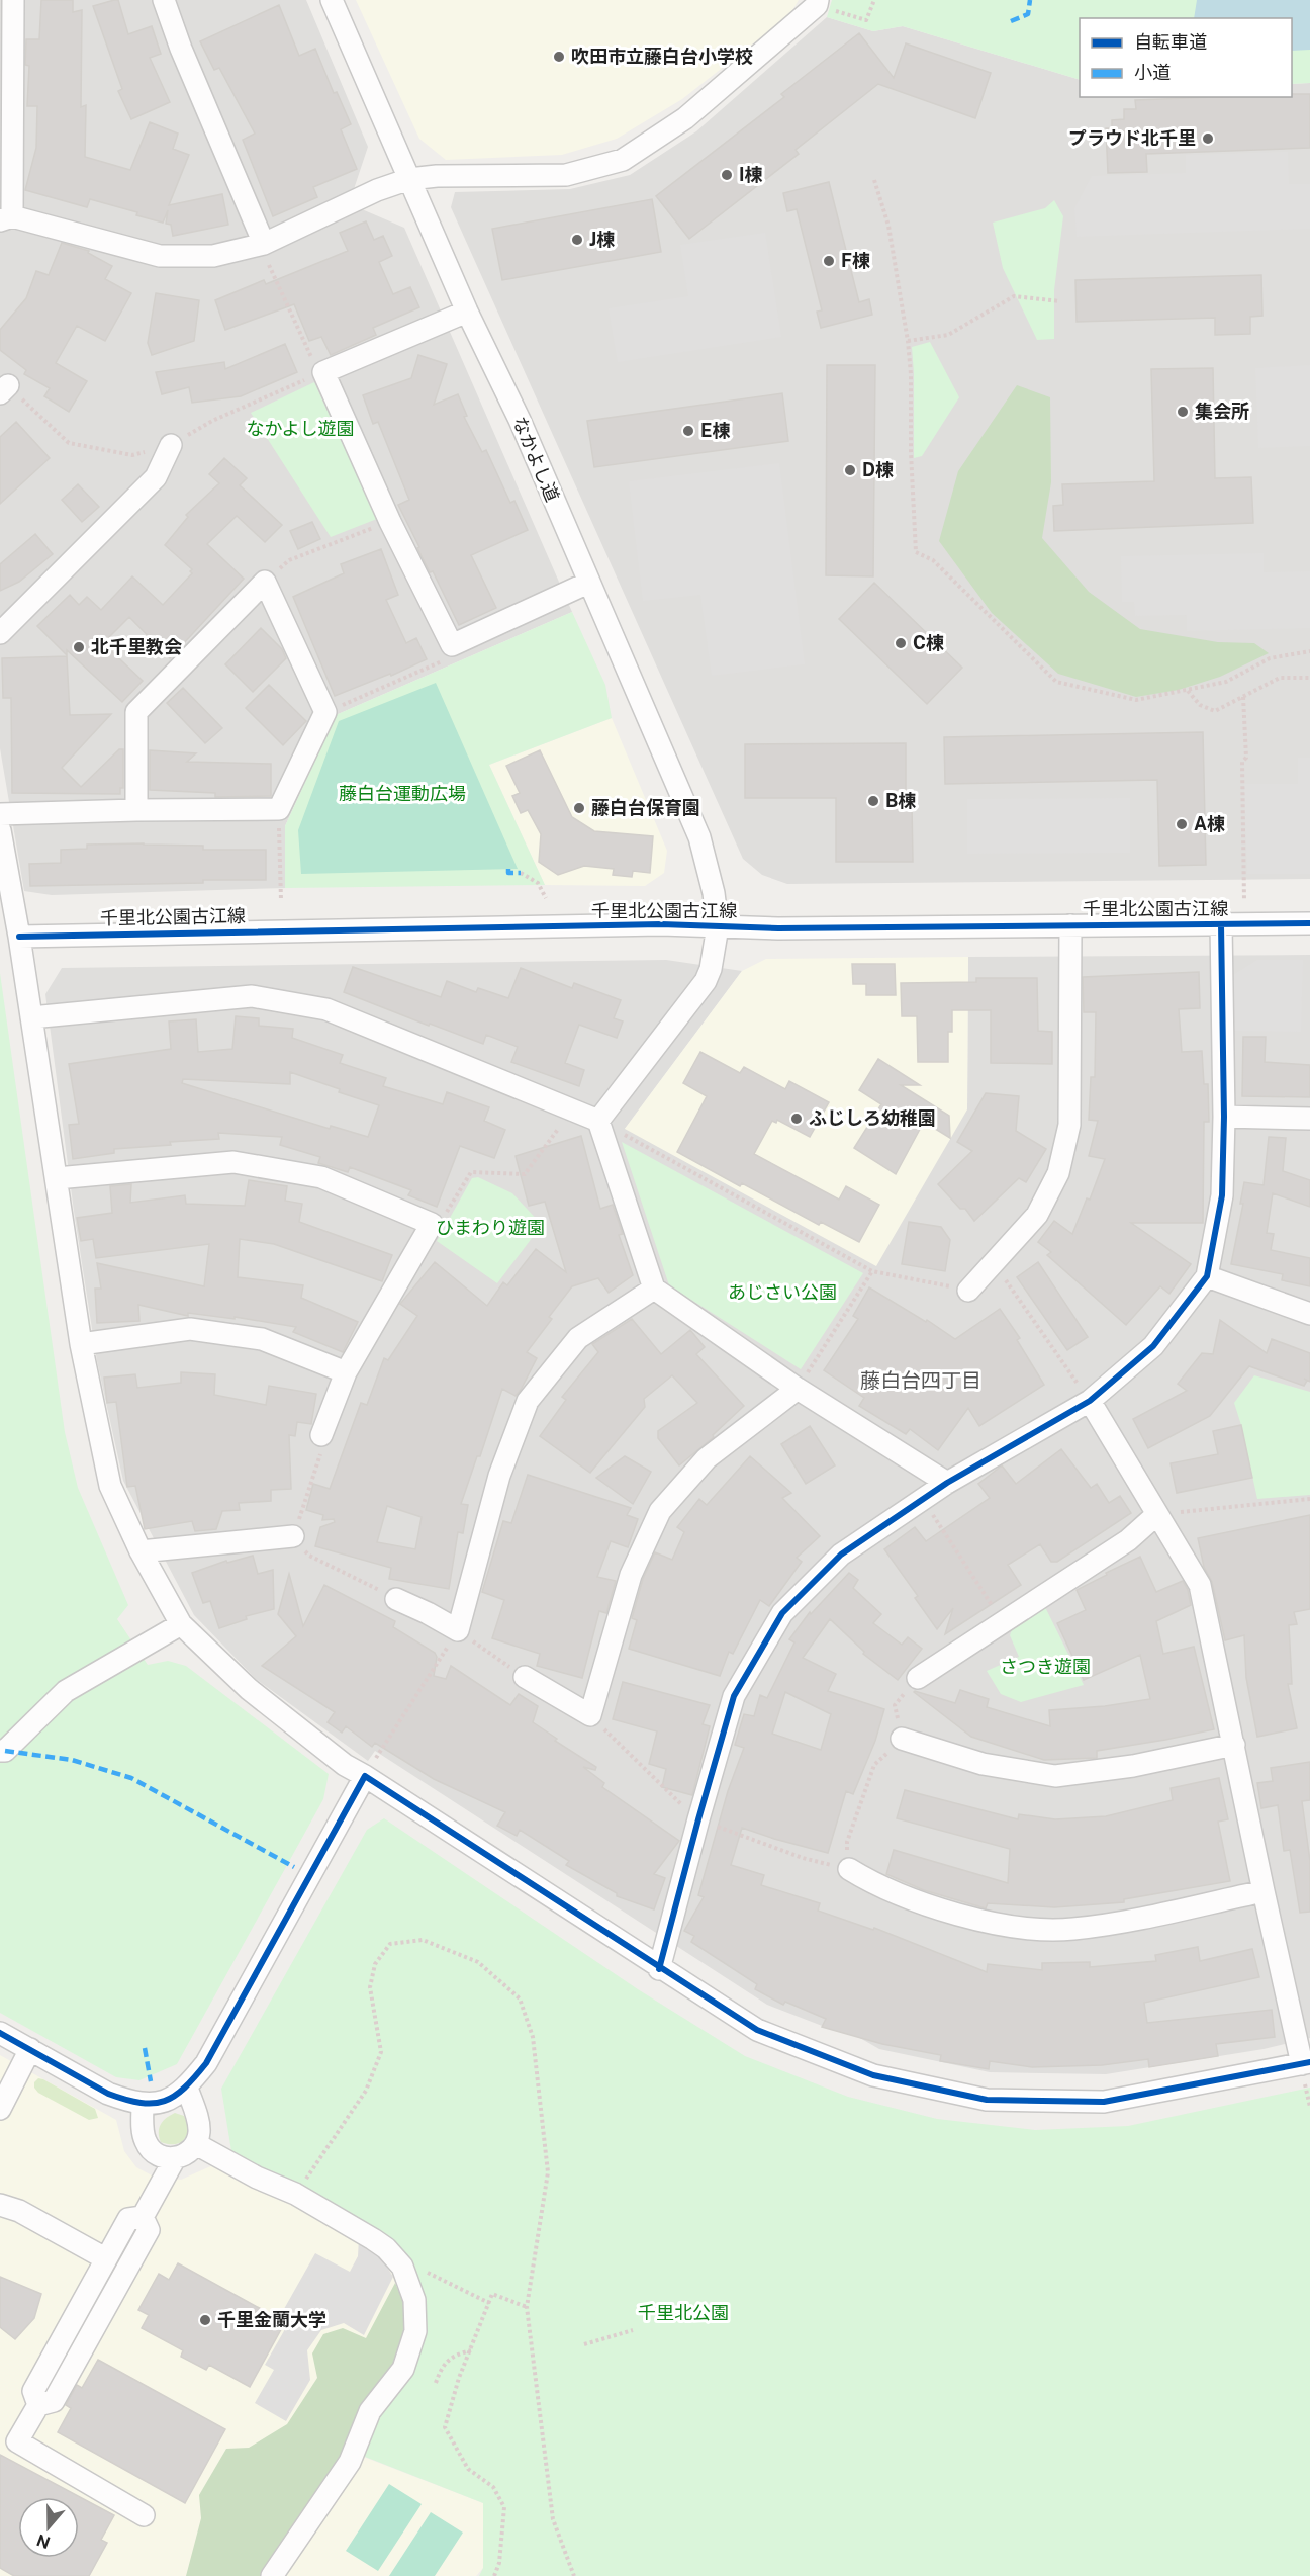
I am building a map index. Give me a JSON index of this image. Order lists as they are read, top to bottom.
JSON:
{
  "streets": {
    "street": ["なかよし道", "千里北公園古江線"]
  },
  "crossings": [
    ["なかよし道", "千里北公園古江線"]
  ],
  "districts": ["藤白台四丁目"],
  "parks": [
    "なかよし遊園",
    "藤白台運動広場",
    "ひまわり遊園",
    "あじさい公園",
    "さつき遊園",
    "千里北公園"
  ],
  "places": [
    "吹田市立藤白台小学校",
    "プラウド北千里",
    "I棟",
    "J棟",
    "F棟",
    "集会所",
    "E棟",
    "D棟",
    "C棟",
    "北千里教会",
    "B棟",
    "藤白台保育園",
    "A棟",
    "ふじしろ幼稚園",
    "千里金蘭大学"
  ],
  "legend": ["自転車道", "小道"],
  "north": "bottom"
}
